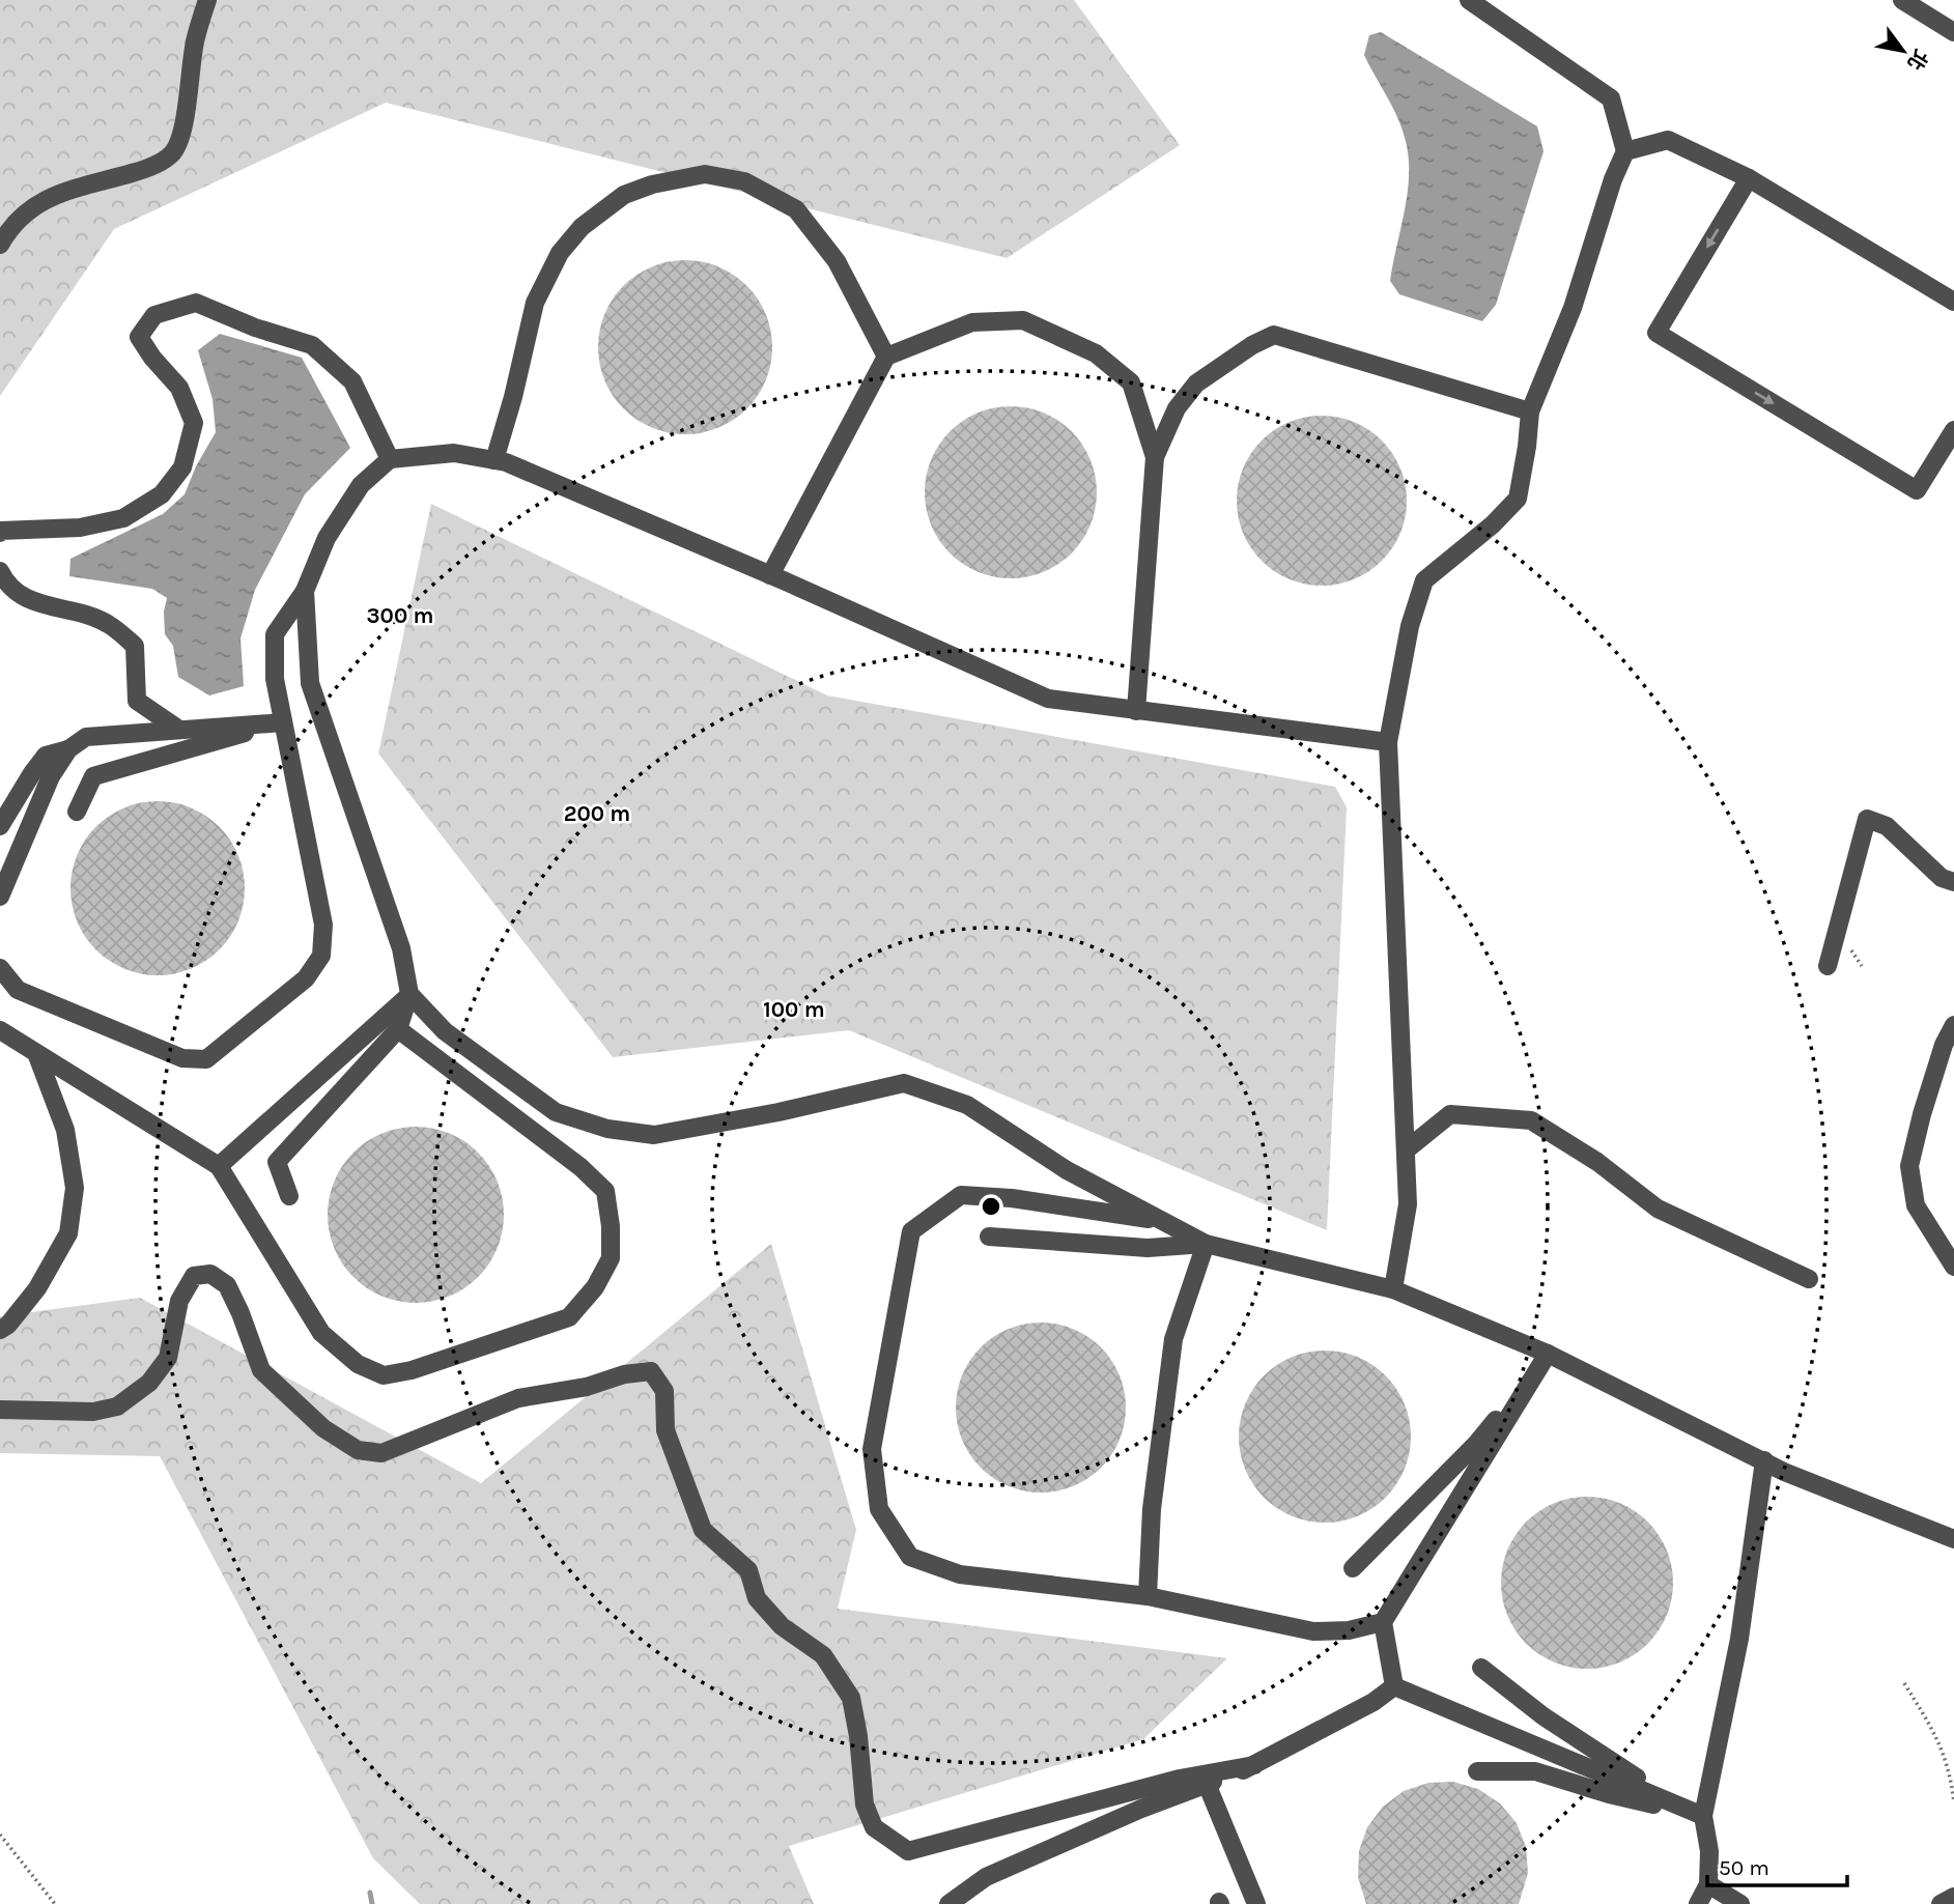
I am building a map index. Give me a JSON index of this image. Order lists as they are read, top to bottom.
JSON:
{
  "scale_bar": "50 m",
  "north": "bottom right",
  "rings": ["300 m", "200 m", "100 m"]
}
